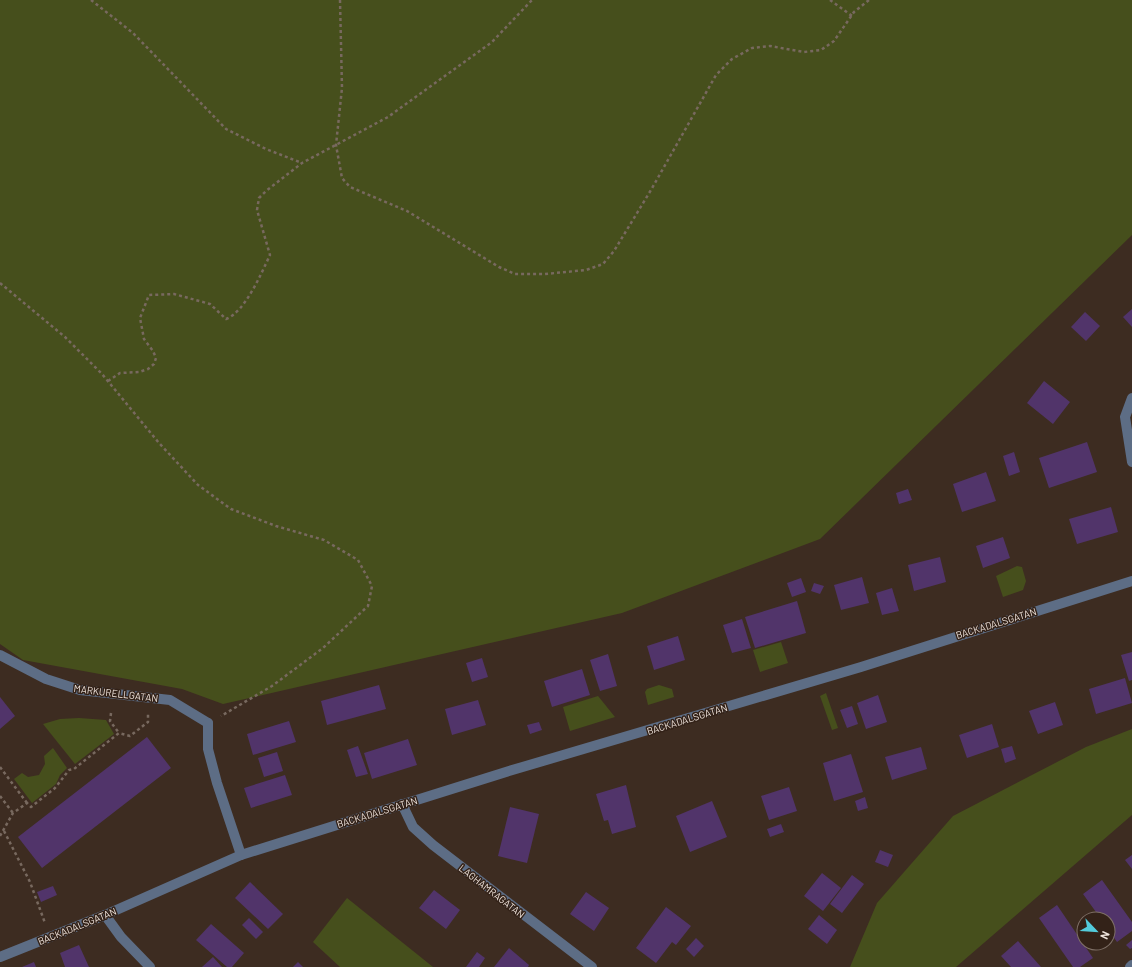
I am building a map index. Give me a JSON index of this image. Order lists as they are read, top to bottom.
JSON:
{
  "streets": {
    "street": ["BACKADALSGATAN", "MARKURELLGATAN", "LAGHAMRAGATAN"]
  },
  "crossings": [
    ["BACKADALSGATAN", "LAGHAMRAGATAN"]
  ],
  "north": "bottom right"
}
